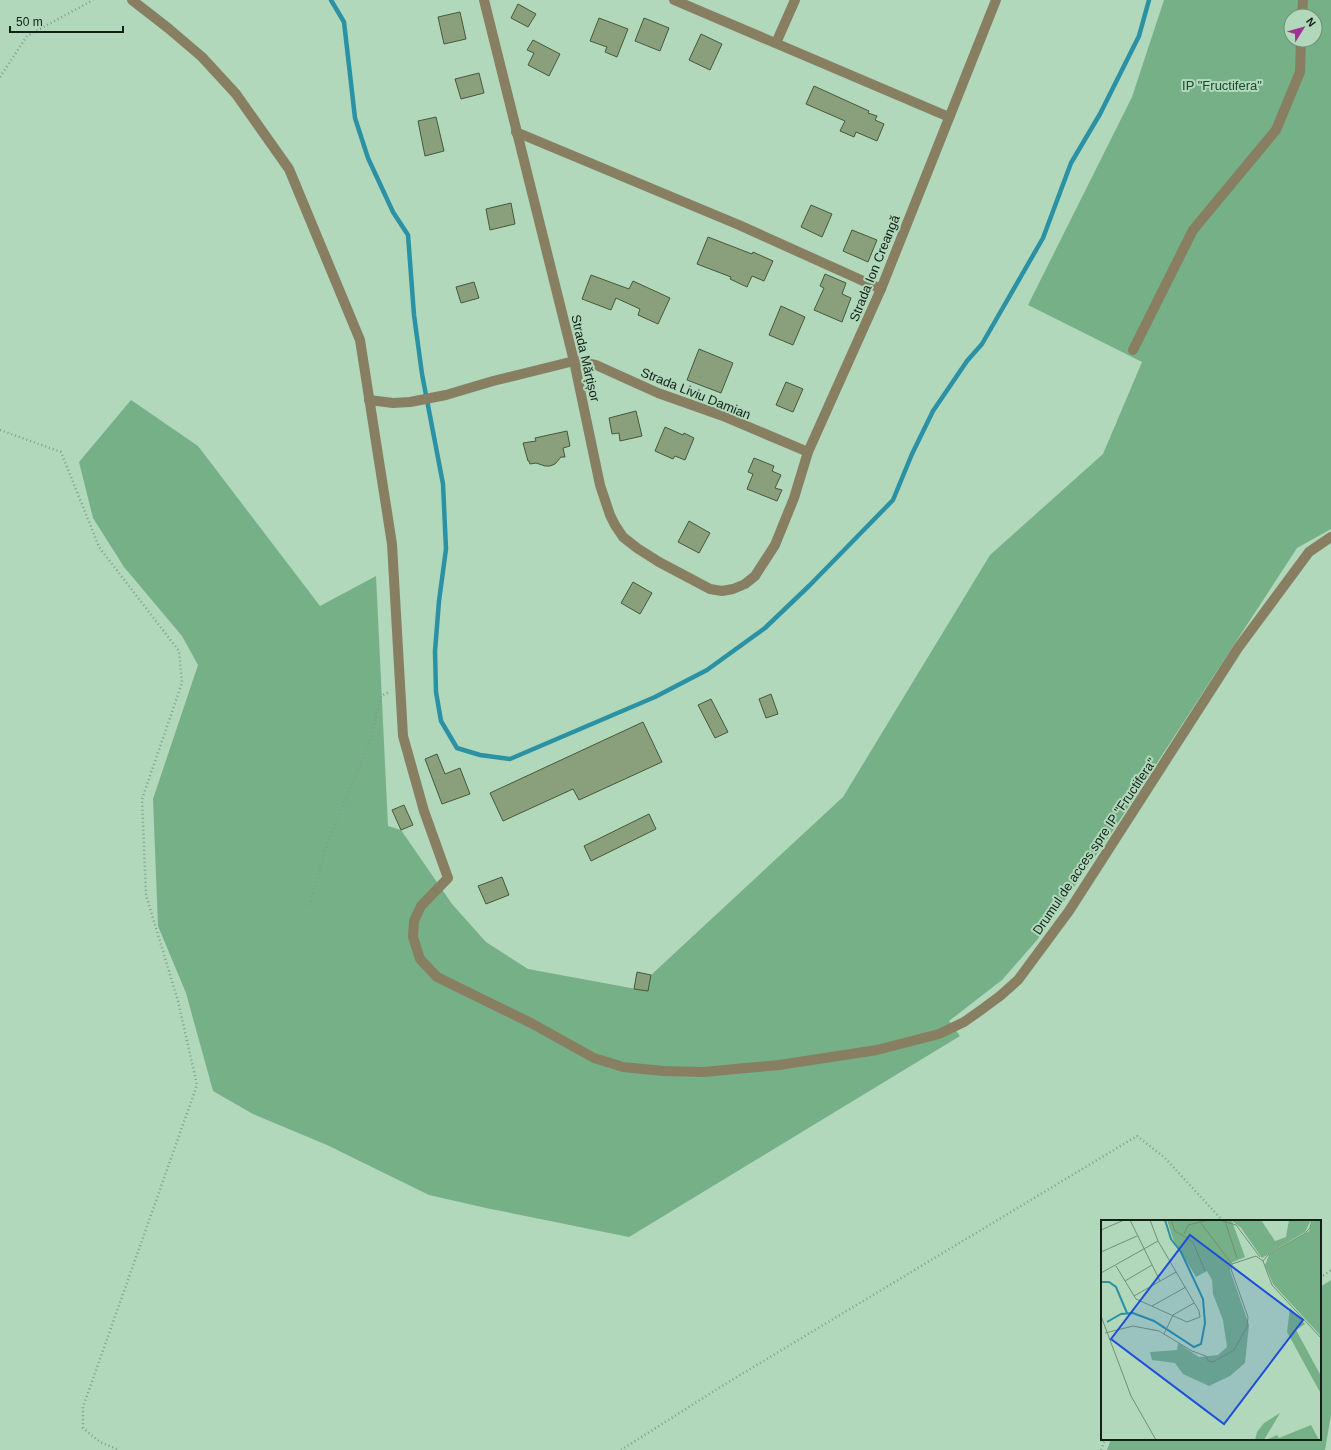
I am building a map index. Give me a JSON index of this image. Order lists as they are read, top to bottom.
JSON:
{
  "streets": {
    "street": [
      "Strada Ion Creangă",
      "Strada Mărțișor",
      "Strada Liviu Damian",
      "Drumul de acces spre IP \"Fructifera\""
    ]
  },
  "crossings": [
    ["Strada Ion Creangă", "Strada Mărțișor"],
    ["Strada Ion Creangă", "Strada Liviu Damian"],
    ["Strada Mărțișor", "Strada Liviu Damian"]
  ],
  "parks": ["IP \"Fructifera\""],
  "scale_bar": "50 m",
  "north": "top right"
}
